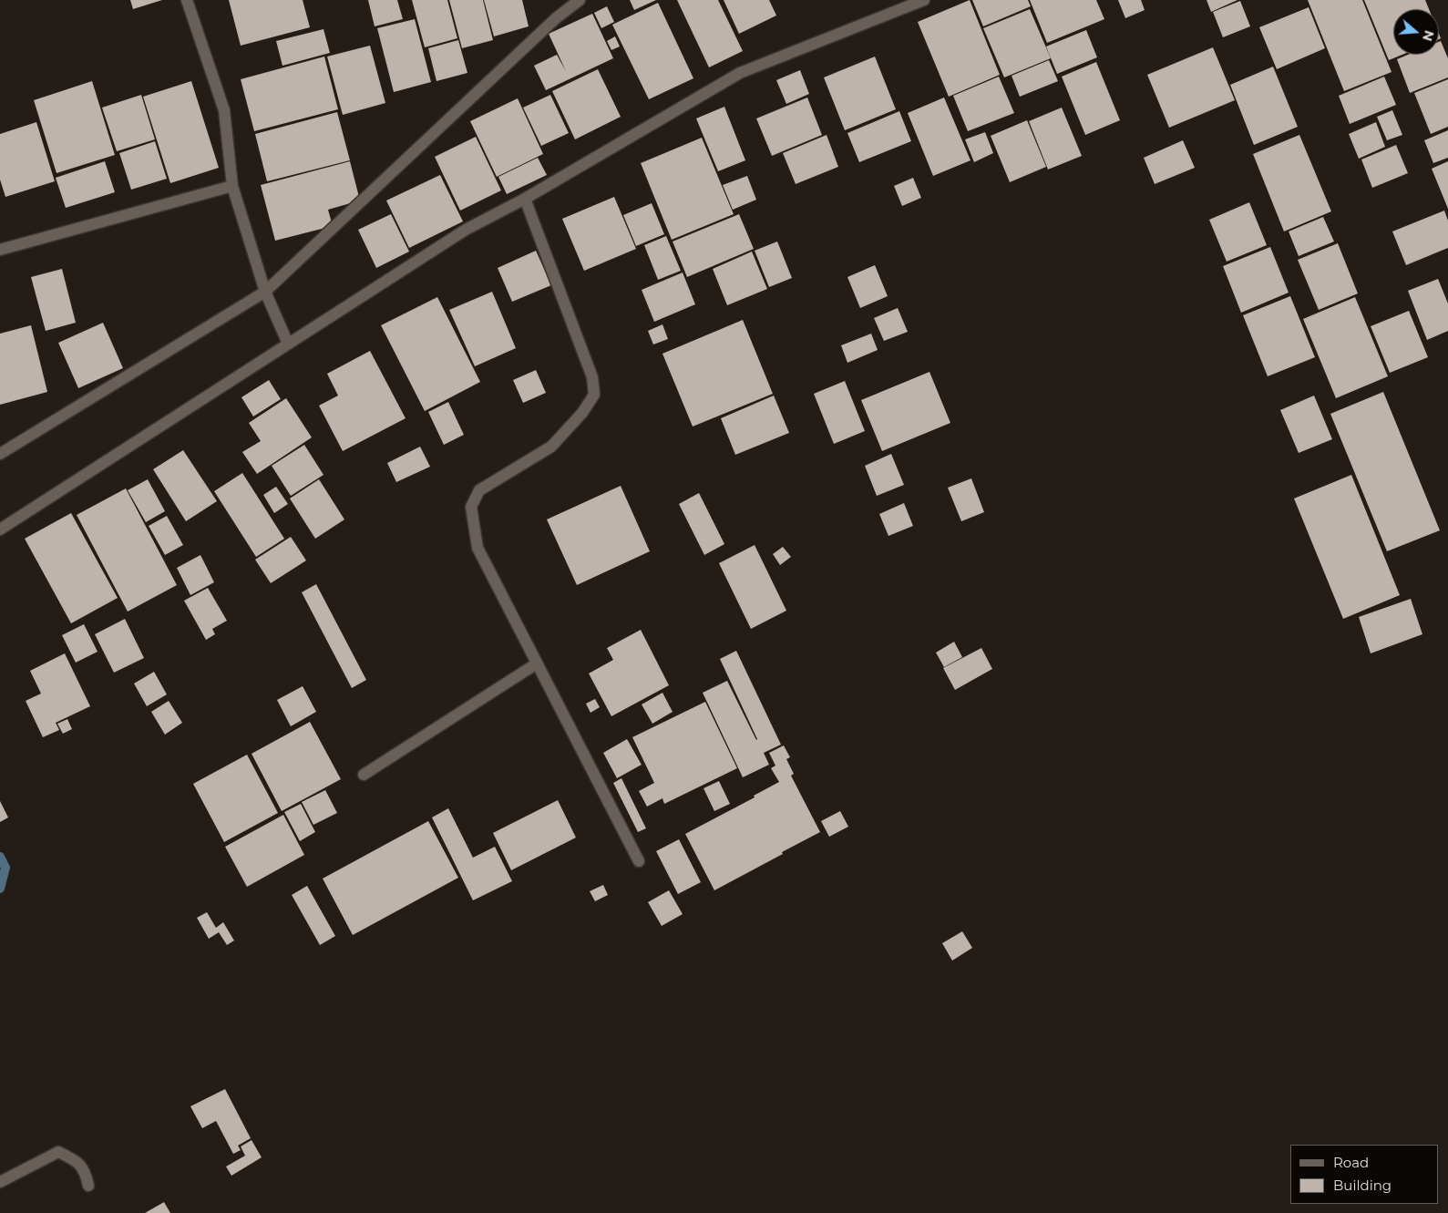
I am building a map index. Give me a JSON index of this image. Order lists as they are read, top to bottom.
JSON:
{
  "legend": ["Road", "Building"],
  "north": "right"
}
